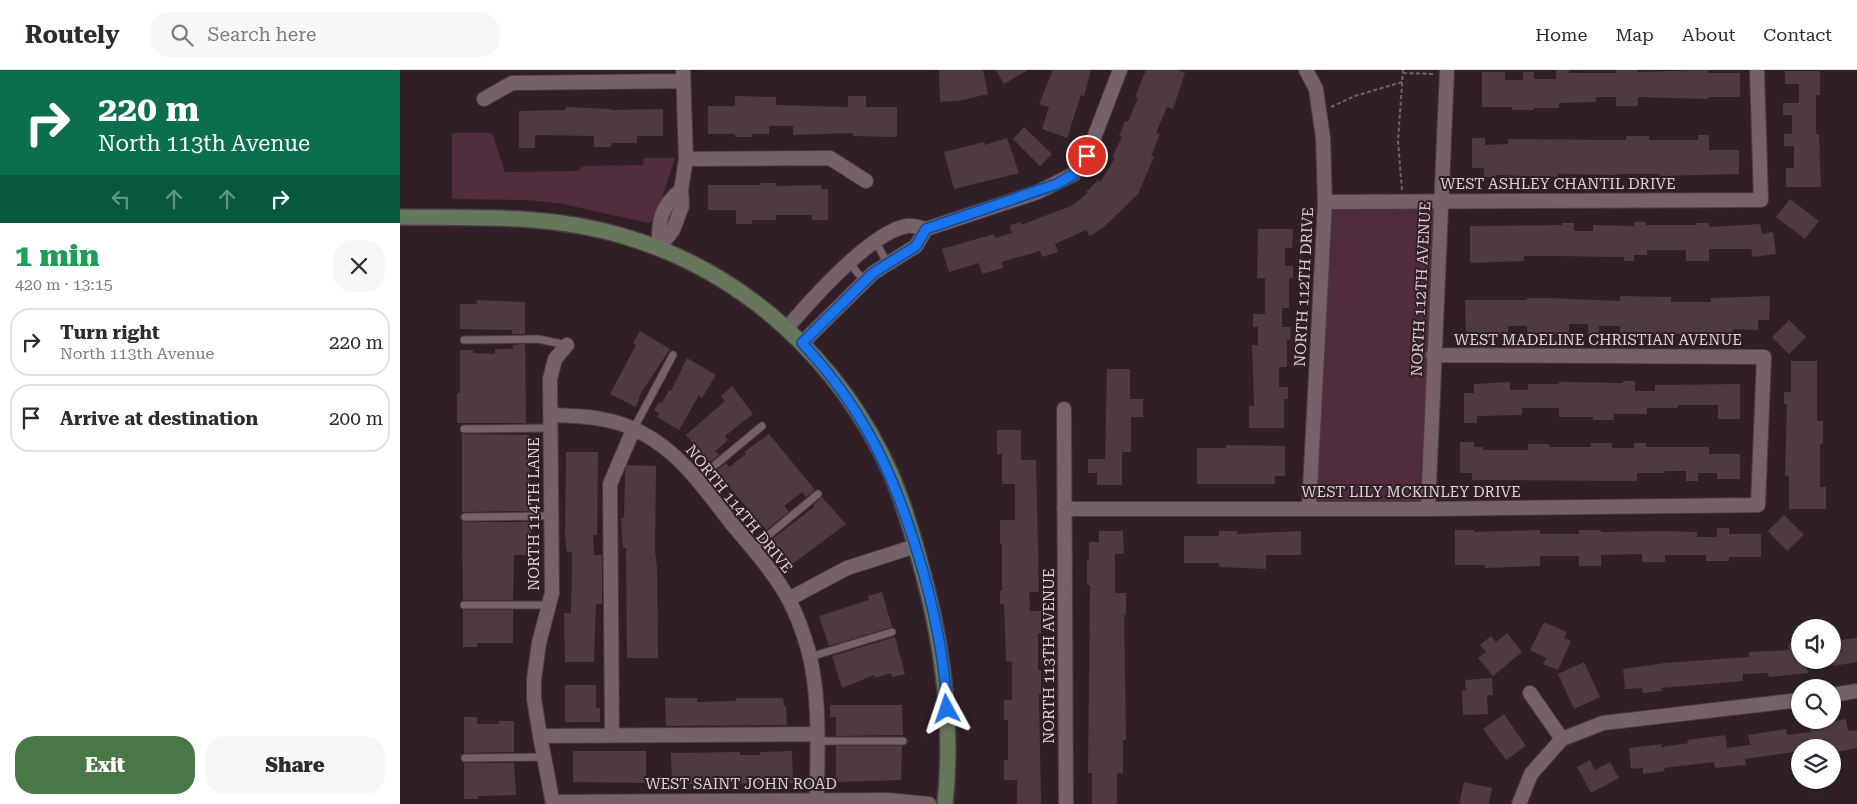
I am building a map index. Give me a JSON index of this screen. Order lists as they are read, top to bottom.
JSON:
{
  "streets": {
    "street": [
      "WEST ASHLEY CHANTIL DRIVE",
      "NORTH 112TH DRIVE",
      "NORTH 112TH AVENUE",
      "WEST MADELINE CHRISTIAN AVENUE",
      "WEST LILY MCKINLEY DRIVE",
      "NORTH 114TH DRIVE",
      "NORTH 114TH LANE",
      "NORTH 113TH AVENUE",
      "WEST SAINT JOHN ROAD"
    ]
  },
  "crossings": [
    ["WEST ASHLEY CHANTIL DRIVE", "NORTH 112TH DRIVE"],
    ["WEST ASHLEY CHANTIL DRIVE", "NORTH 112TH AVENUE"],
    ["NORTH 112TH DRIVE", "WEST LILY MCKINLEY DRIVE"],
    ["NORTH 112TH AVENUE", "WEST MADELINE CHRISTIAN AVENUE"],
    ["NORTH 112TH AVENUE", "WEST LILY MCKINLEY DRIVE"],
    ["WEST MADELINE CHRISTIAN AVENUE", "WEST LILY MCKINLEY DRIVE"],
    ["WEST LILY MCKINLEY DRIVE", "NORTH 113TH AVENUE"],
    ["NORTH 114TH DRIVE", "NORTH 114TH LANE"],
    ["NORTH 114TH DRIVE", "WEST SAINT JOHN ROAD"],
    ["NORTH 114TH LANE", "WEST SAINT JOHN ROAD"]
  ],
  "page": {
    "header": "Routely",
    "search": "Search here",
    "nav": [
      "Home",
      "Map",
      "About",
      "Contact"
    ],
    "turn": ["220 m", "North 113th Avenue"],
    "heading": ["1 min", "420 m · 13:15"],
    "list": [
      {
        "name": "Turn right",
        "note": "North 113th Avenue",
        "value": "220 m"
      },
      {
        "name": "Arrive at destination",
        "value": "200 m"
      }
    ],
    "buttons": ["Exit", "Share"]
  }
}
